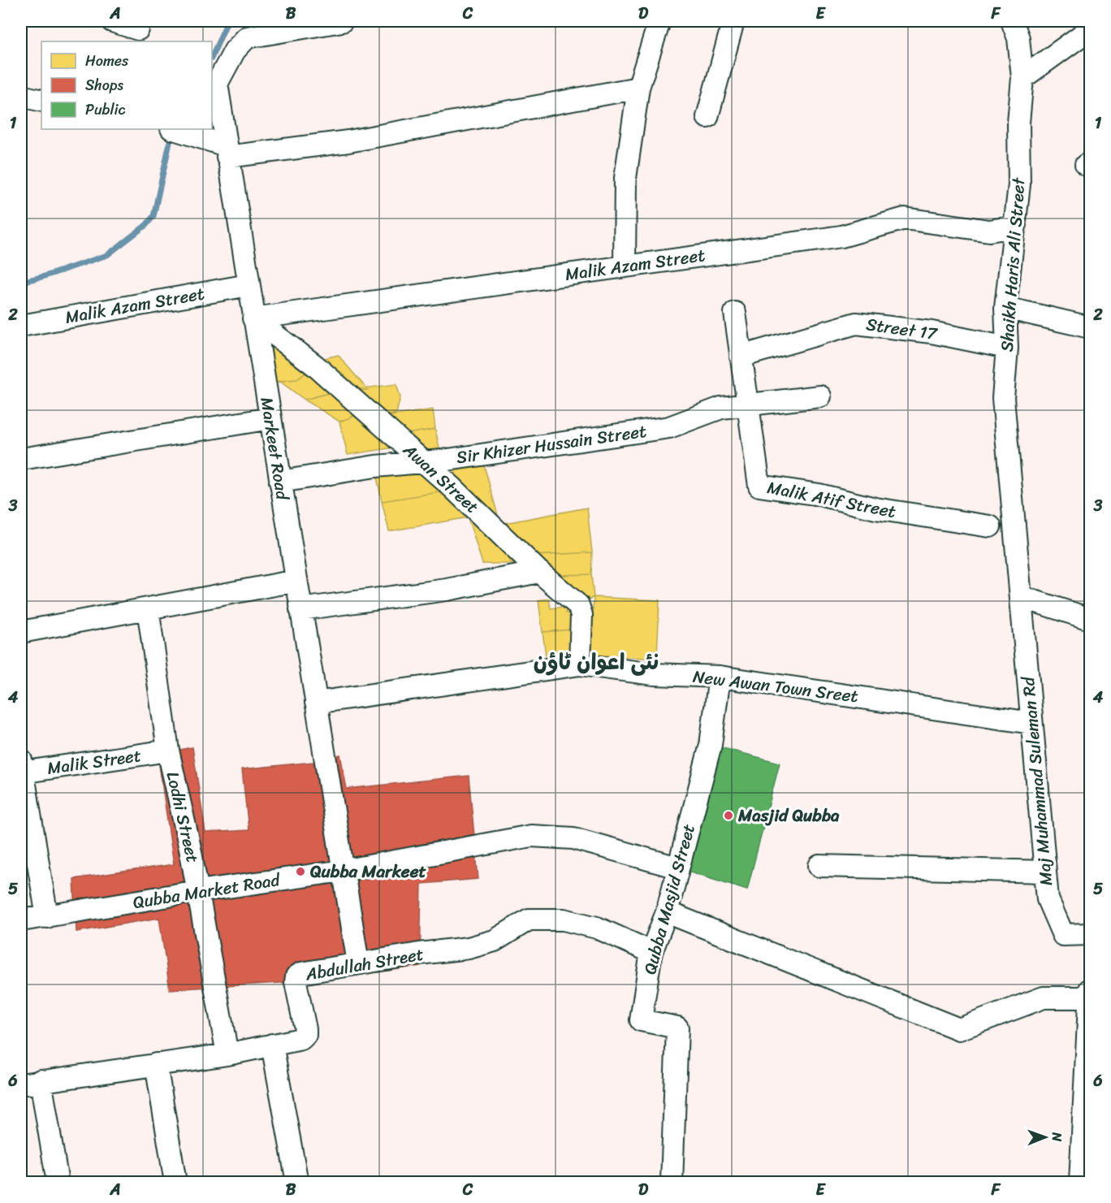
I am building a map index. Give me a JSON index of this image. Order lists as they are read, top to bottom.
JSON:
{
  "streets": {
    "street": [
      "Malik Azam Street",
      "Shaikh Haris Ali Street",
      "Street 17",
      "Sir Khizer Hussain Street",
      "Markeet Road",
      "Awan Street",
      "Malik Atif Street",
      "New Awan Town Sreet",
      "Malik Street",
      "Maj Muhammad Suleman Rd",
      "Lodhi Street",
      "Qubba Market Road",
      "Qubba Masjid Street",
      "Abdullah Street"
    ]
  },
  "crossings": [
    ["Malik Azam Street", "Shaikh Haris Ali Street"],
    ["Malik Azam Street", "Markeet Road"],
    ["Malik Azam Street", "Awan Street"],
    ["Shaikh Haris Ali Street", "Street 17"],
    ["Shaikh Haris Ali Street", "Maj Muhammad Suleman Rd"],
    ["Street 17", "Malik Atif Street"],
    ["Sir Khizer Hussain Street", "Markeet Road"],
    ["Sir Khizer Hussain Street", "Awan Street"],
    ["Sir Khizer Hussain Street", "Malik Atif Street"],
    ["Markeet Road", "Awan Street"],
    ["Markeet Road", "New Awan Town Sreet"],
    ["Markeet Road", "Qubba Market Road"],
    ["Markeet Road", "Abdullah Street"],
    ["Awan Street", "New Awan Town Sreet"],
    ["New Awan Town Sreet", "Maj Muhammad Suleman Rd"],
    ["New Awan Town Sreet", "Qubba Masjid Street"],
    ["Malik Street", "Lodhi Street"],
    ["Lodhi Street", "Qubba Market Road"],
    ["Lodhi Street", "Abdullah Street"],
    ["Qubba Market Road", "Qubba Masjid Street"],
    ["Qubba Masjid Street", "Abdullah Street"]
  ],
  "districts": ["نئی اعوان ٹاؤن"],
  "places": ["Masjid Qubba", "Qubba Markeet"],
  "legend": ["Homes", "Shops", "Public"],
  "north": "right",
  "grid": {
    "columns": [
      "A",
      "B",
      "C",
      "D",
      "E",
      "F"
    ],
    "rows": [
      "1",
      "2",
      "3",
      "4",
      "5",
      "6"
    ]
  }
}
